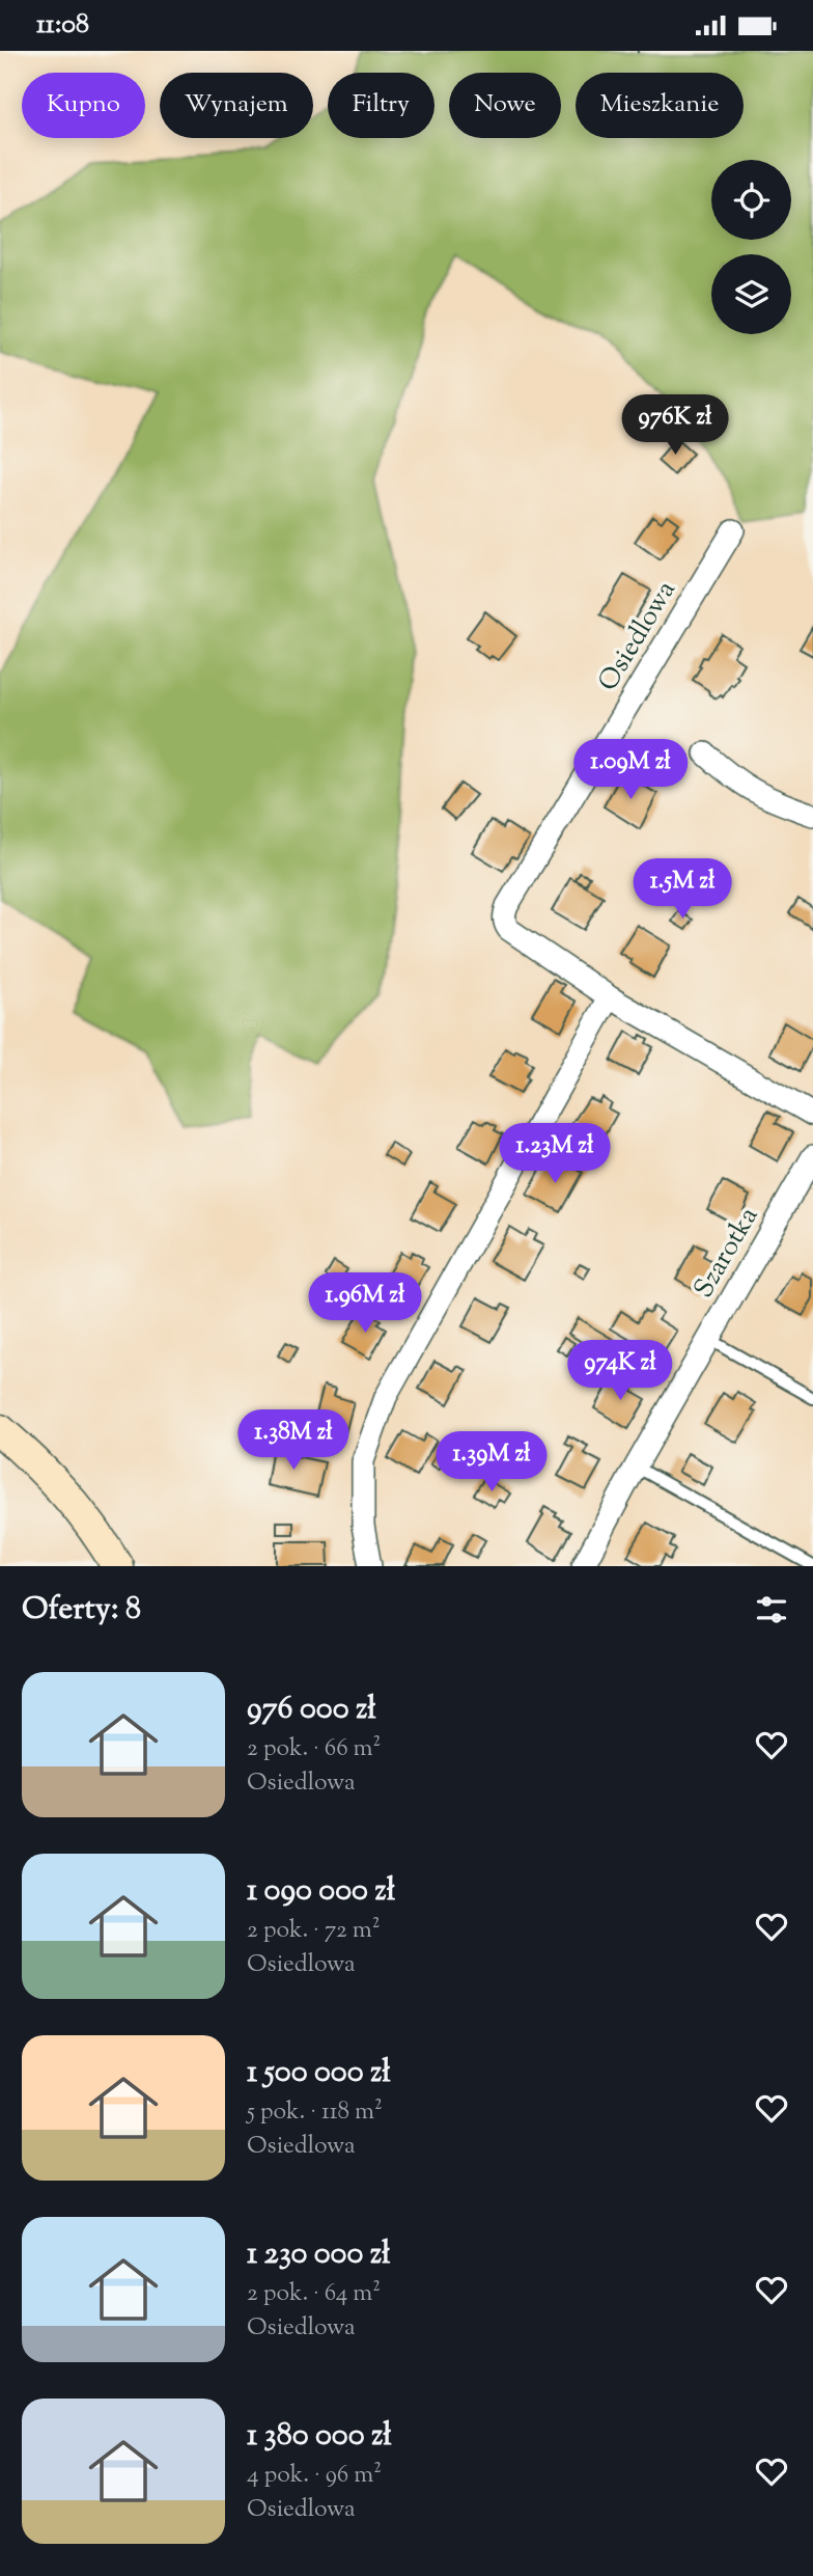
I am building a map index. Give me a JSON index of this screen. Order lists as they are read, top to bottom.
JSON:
{
  "streets": {
    "street": ["Osiedlowa", "Szarotka"]
  },
  "page": {
    "status": "11:08",
    "chip": [
      "Kupno",
      "Wynajem",
      "Filtry",
      "Nowe",
      "Mieszkanie"
    ],
    "price": [
      "976K zł",
      "1.09M zł",
      "1.5M zł",
      "1.23M zł",
      "1.96M zł",
      "974K zł",
      "1.38M zł",
      "1.39M zł"
    ],
    "heading": "Oferty: 8",
    "list": [
      {
        "name": "976 000 zł",
        "note": "2 pok. · 66 m² · Osiedlowa"
      },
      {
        "name": "1 090 000 zł",
        "note": "2 pok. · 72 m² · Osiedlowa"
      },
      {
        "name": "1 500 000 zł",
        "note": "5 pok. · 118 m² · Osiedlowa"
      },
      {
        "name": "1 230 000 zł",
        "note": "2 pok. · 64 m² · Osiedlowa"
      },
      {
        "name": "1 380 000 zł",
        "note": "4 pok. · 96 m² · Osiedlowa"
      }
    ]
  }
}
